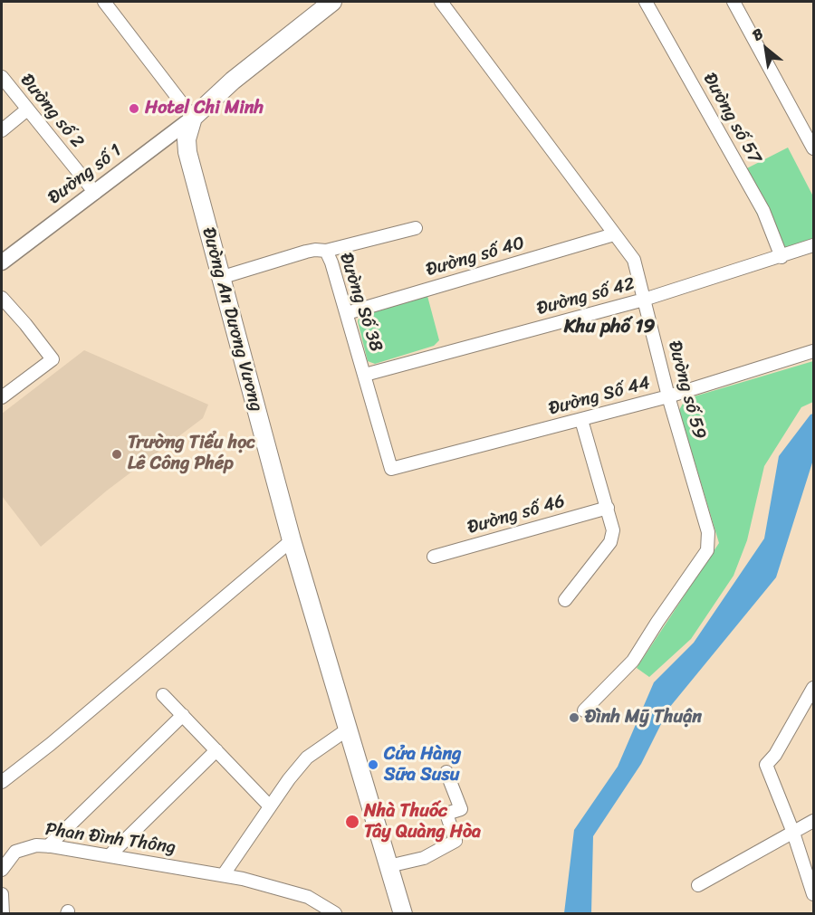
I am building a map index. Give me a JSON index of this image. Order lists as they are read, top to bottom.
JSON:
{
  "streets": {
    "main road": ["Đường An Dương Vương"],
    "street": [
      "Đường số 2",
      "Đường số 57",
      "Đường số 1",
      "Đường số 40",
      "Đường số 42",
      "Đường Số 38",
      "Đường số 59",
      "Đường Số 44",
      "Đường số 46",
      "Phan Đình Thông"
    ]
  },
  "crossings": [
    ["Đường số 2", "Đường số 1"],
    ["Đường số 57", "Đường số 42"],
    ["Đường số 1", "Đường An Dương Vương"],
    ["Đường số 40", "Đường Số 38"],
    ["Đường số 40", "Đường số 59"],
    ["Đường số 42", "Đường Số 38"],
    ["Đường số 42", "Đường số 59"],
    ["Đường Số 38", "Đường An Dương Vương"],
    ["Đường Số 38", "Đường Số 44"],
    ["Đường số 59", "Đường Số 44"]
  ],
  "districts": ["Khu phố 19"],
  "places": [
    "Hotel Chi Minh",
    "Trường Tiểu học Lê Công Phép",
    "Đình Mỹ Thuận",
    "Cửa Hàng Sữa Susu",
    "Nhà Thuốc Tây Quàng Hòa"
  ],
  "north": "top left"
}
